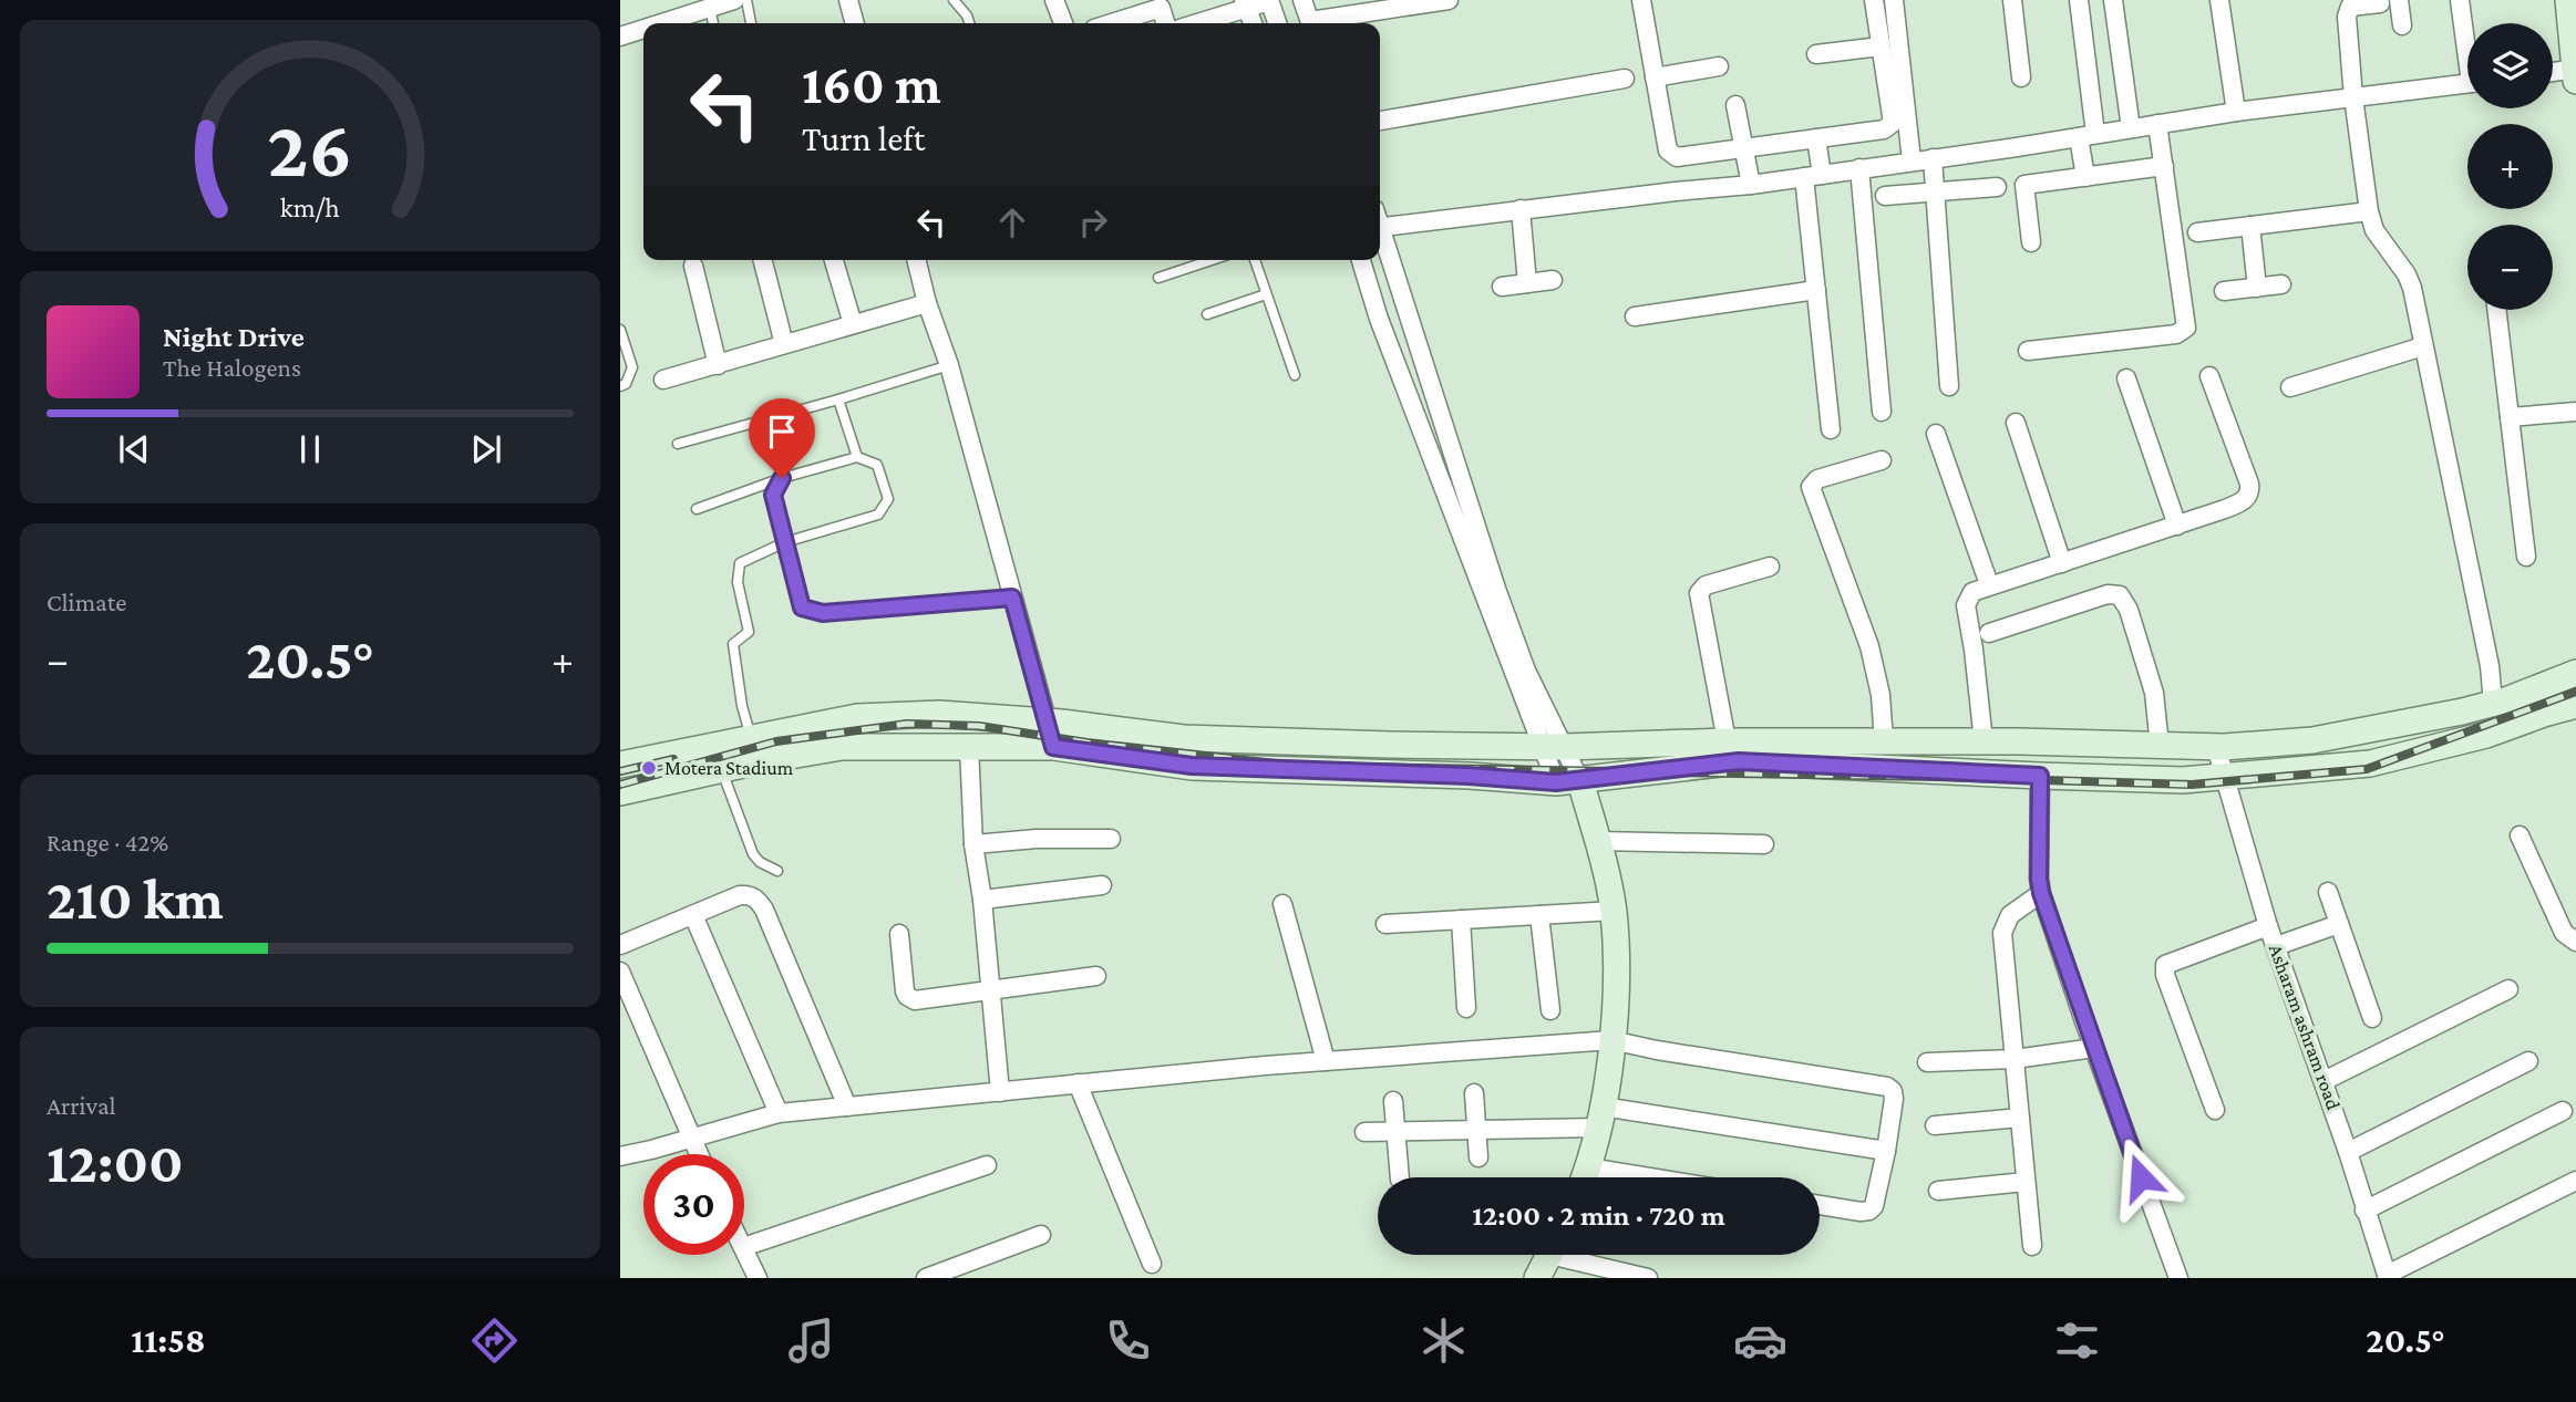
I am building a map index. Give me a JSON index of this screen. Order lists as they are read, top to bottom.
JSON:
{
  "streets": {
    "street": ["Asharam ashram road"]
  },
  "places": ["Motera Stadium"],
  "page": {
    "map_buttons": ["+", "−"],
    "turn": ["160 m", "Turn left"],
    "song": ["Night Drive", "The Halogens"],
    "tile": [
      "Climate",
      ["Range · 42%", "210 km"],
      ["Arrival", "12:00"]
    ],
    "heat": ["−", "20.5°", "+"],
    "limit": "30",
    "trip": "12:00 · 2 min · 720 m",
    "tabs": ["11:58", "20.5°"],
    "gauge": ["26", "km/h"]
  }
}
